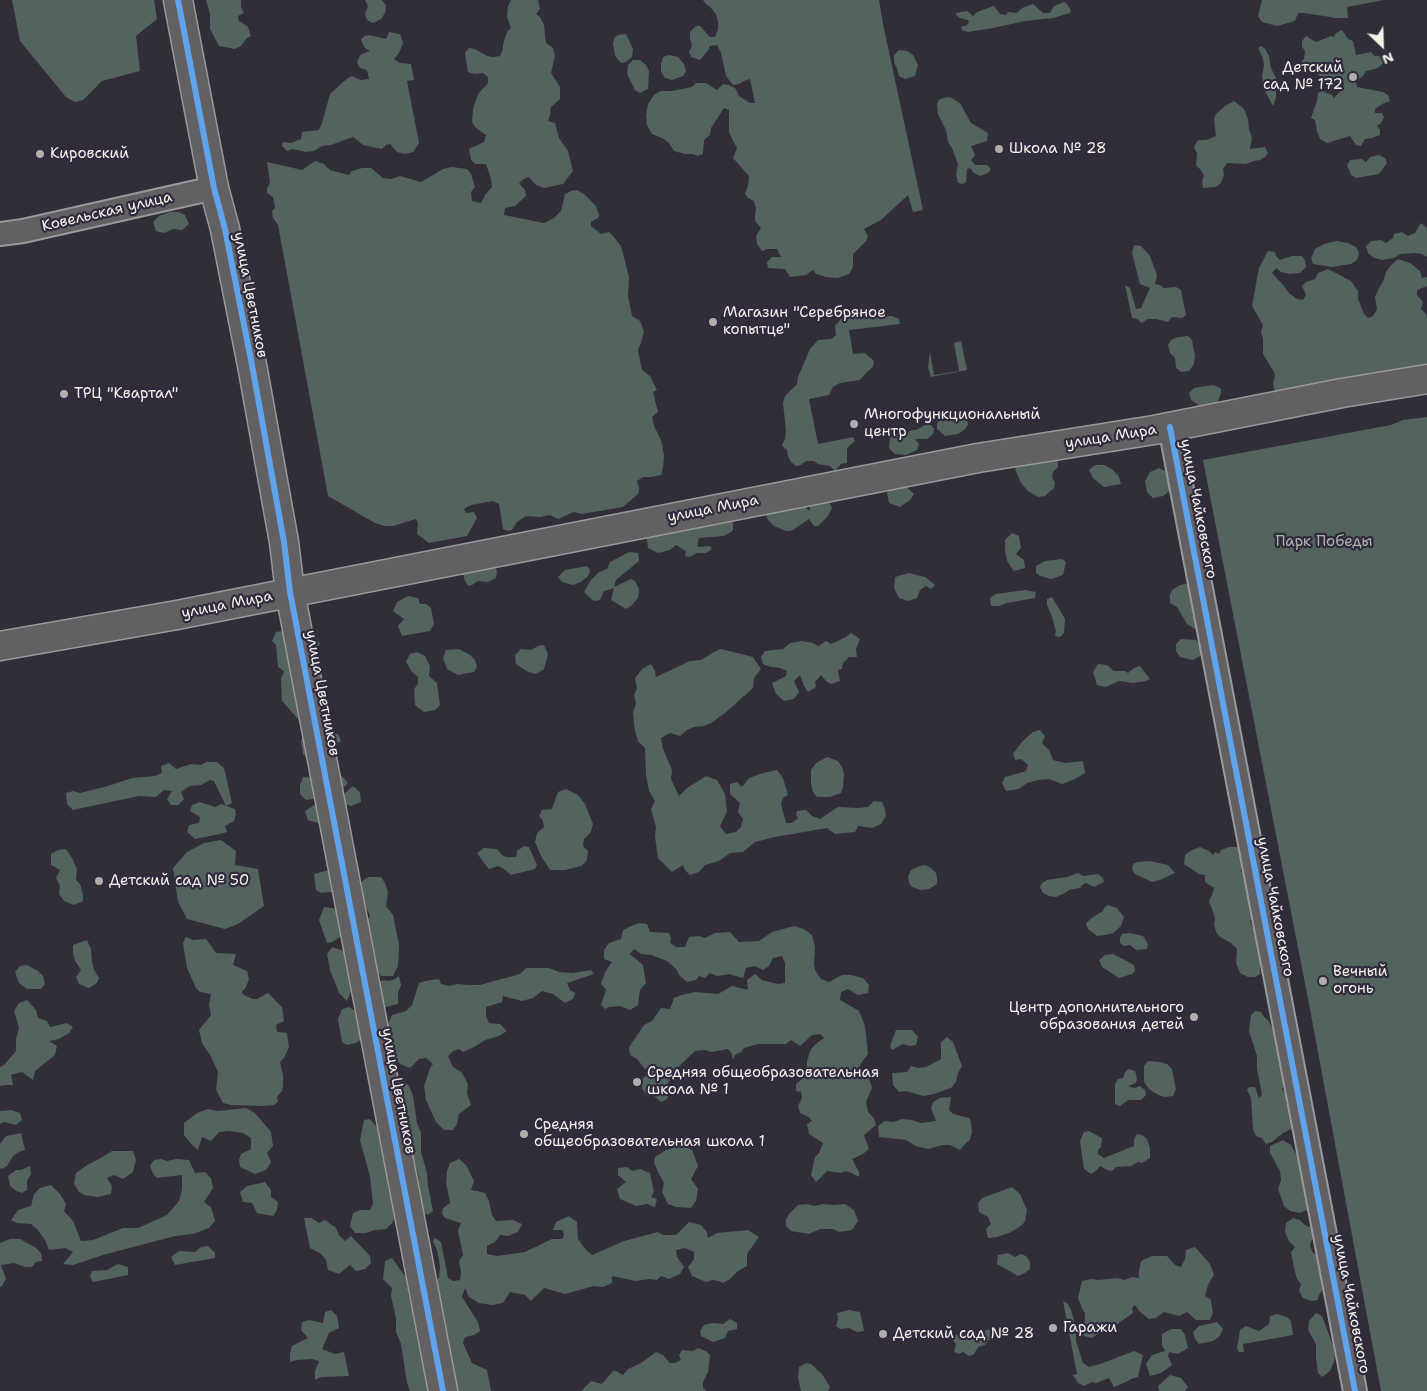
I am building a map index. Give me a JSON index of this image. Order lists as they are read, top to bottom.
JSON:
{
  "streets": {
    "main road": ["улица Цветников", "улица Мира"],
    "street": ["Ковельская улица", "улица Чайковского"]
  },
  "crossings": [
    ["Ковельская улица", "улица Цветников"],
    ["улица Цветников", "улица Мира"],
    ["улица Мира", "улица Чайковского"]
  ],
  "parks": ["Парк Победы"],
  "places": [
    "Детский сад № 172",
    "Школа № 28",
    "Кировский",
    "Магазин \"Серебряное копытце\"",
    "ТРЦ \"Квартал\"",
    "Многофункциональный центр",
    "Детский сад № 50",
    "Вечный огонь",
    "Центр дополнительного образования детей",
    "Средняя общеобразовательная школа № 1",
    "Средняя общеобразовательная школа 1",
    "Гаражи",
    "Детский сад № 28"
  ],
  "north": "bottom right"
}
